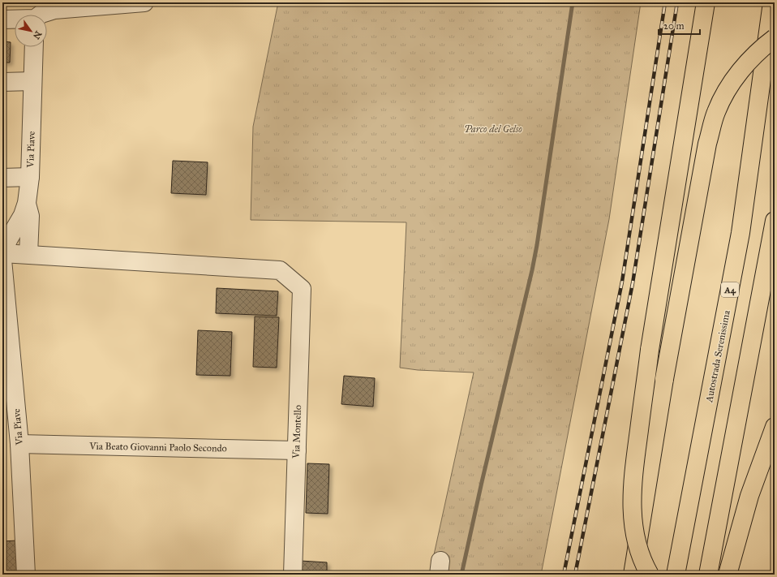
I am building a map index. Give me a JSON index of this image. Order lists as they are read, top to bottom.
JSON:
{
  "streets": {
    "highway": ["A4", "Autostrada Serenissima"],
    "street": ["Via Piave", "Via Montello", "Via Beato Giovanni Paolo Secondo"]
  },
  "crossings": [
    ["Via Piave", "Via Beato Giovanni Paolo Secondo"],
    ["Via Montello", "Via Beato Giovanni Paolo Secondo"]
  ],
  "parks": ["Parco del Gelso"],
  "scale_bar": "20 m",
  "north": "bottom right"
}
